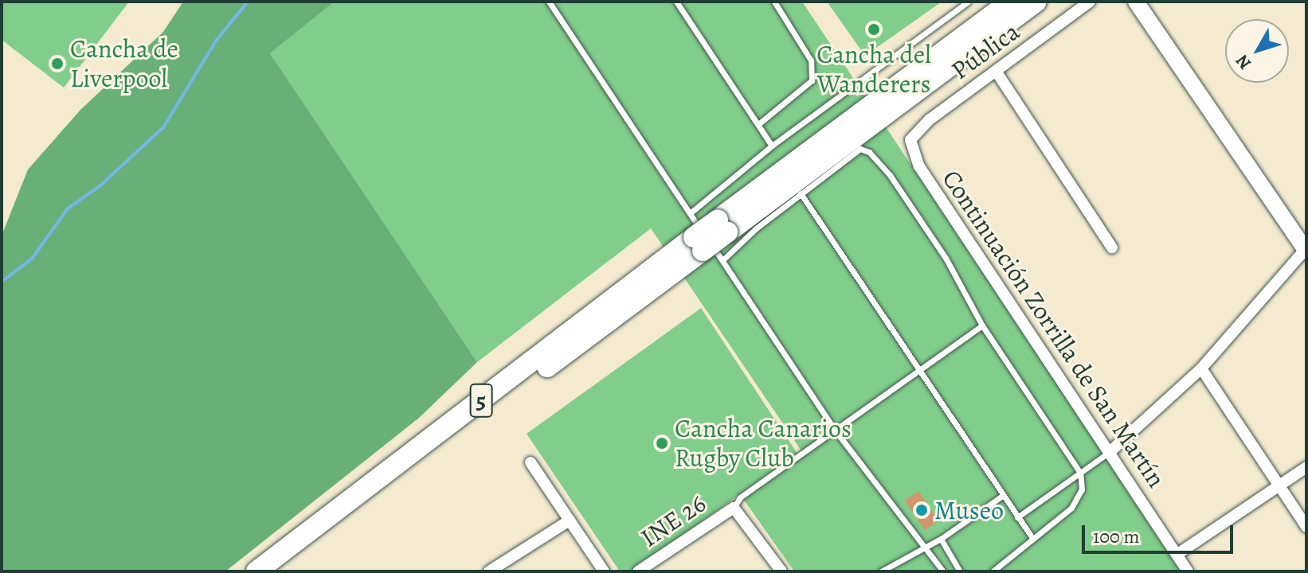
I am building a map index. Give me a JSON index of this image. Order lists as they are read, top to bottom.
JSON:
{
  "streets": {
    "highway": ["5"],
    "street": ["Pública", "Continuación Zorrilla de San Martín", "INE 26"]
  },
  "crossings": [
    ["Pública", "Continuación Zorrilla de San Martín"]
  ],
  "places": [
    "Cancha del Wanderers",
    "Cancha de Liverpool",
    "Cancha Canarios Rugby Club",
    "Museo"
  ],
  "scale_bar": "100 m",
  "north": "bottom left"
}
